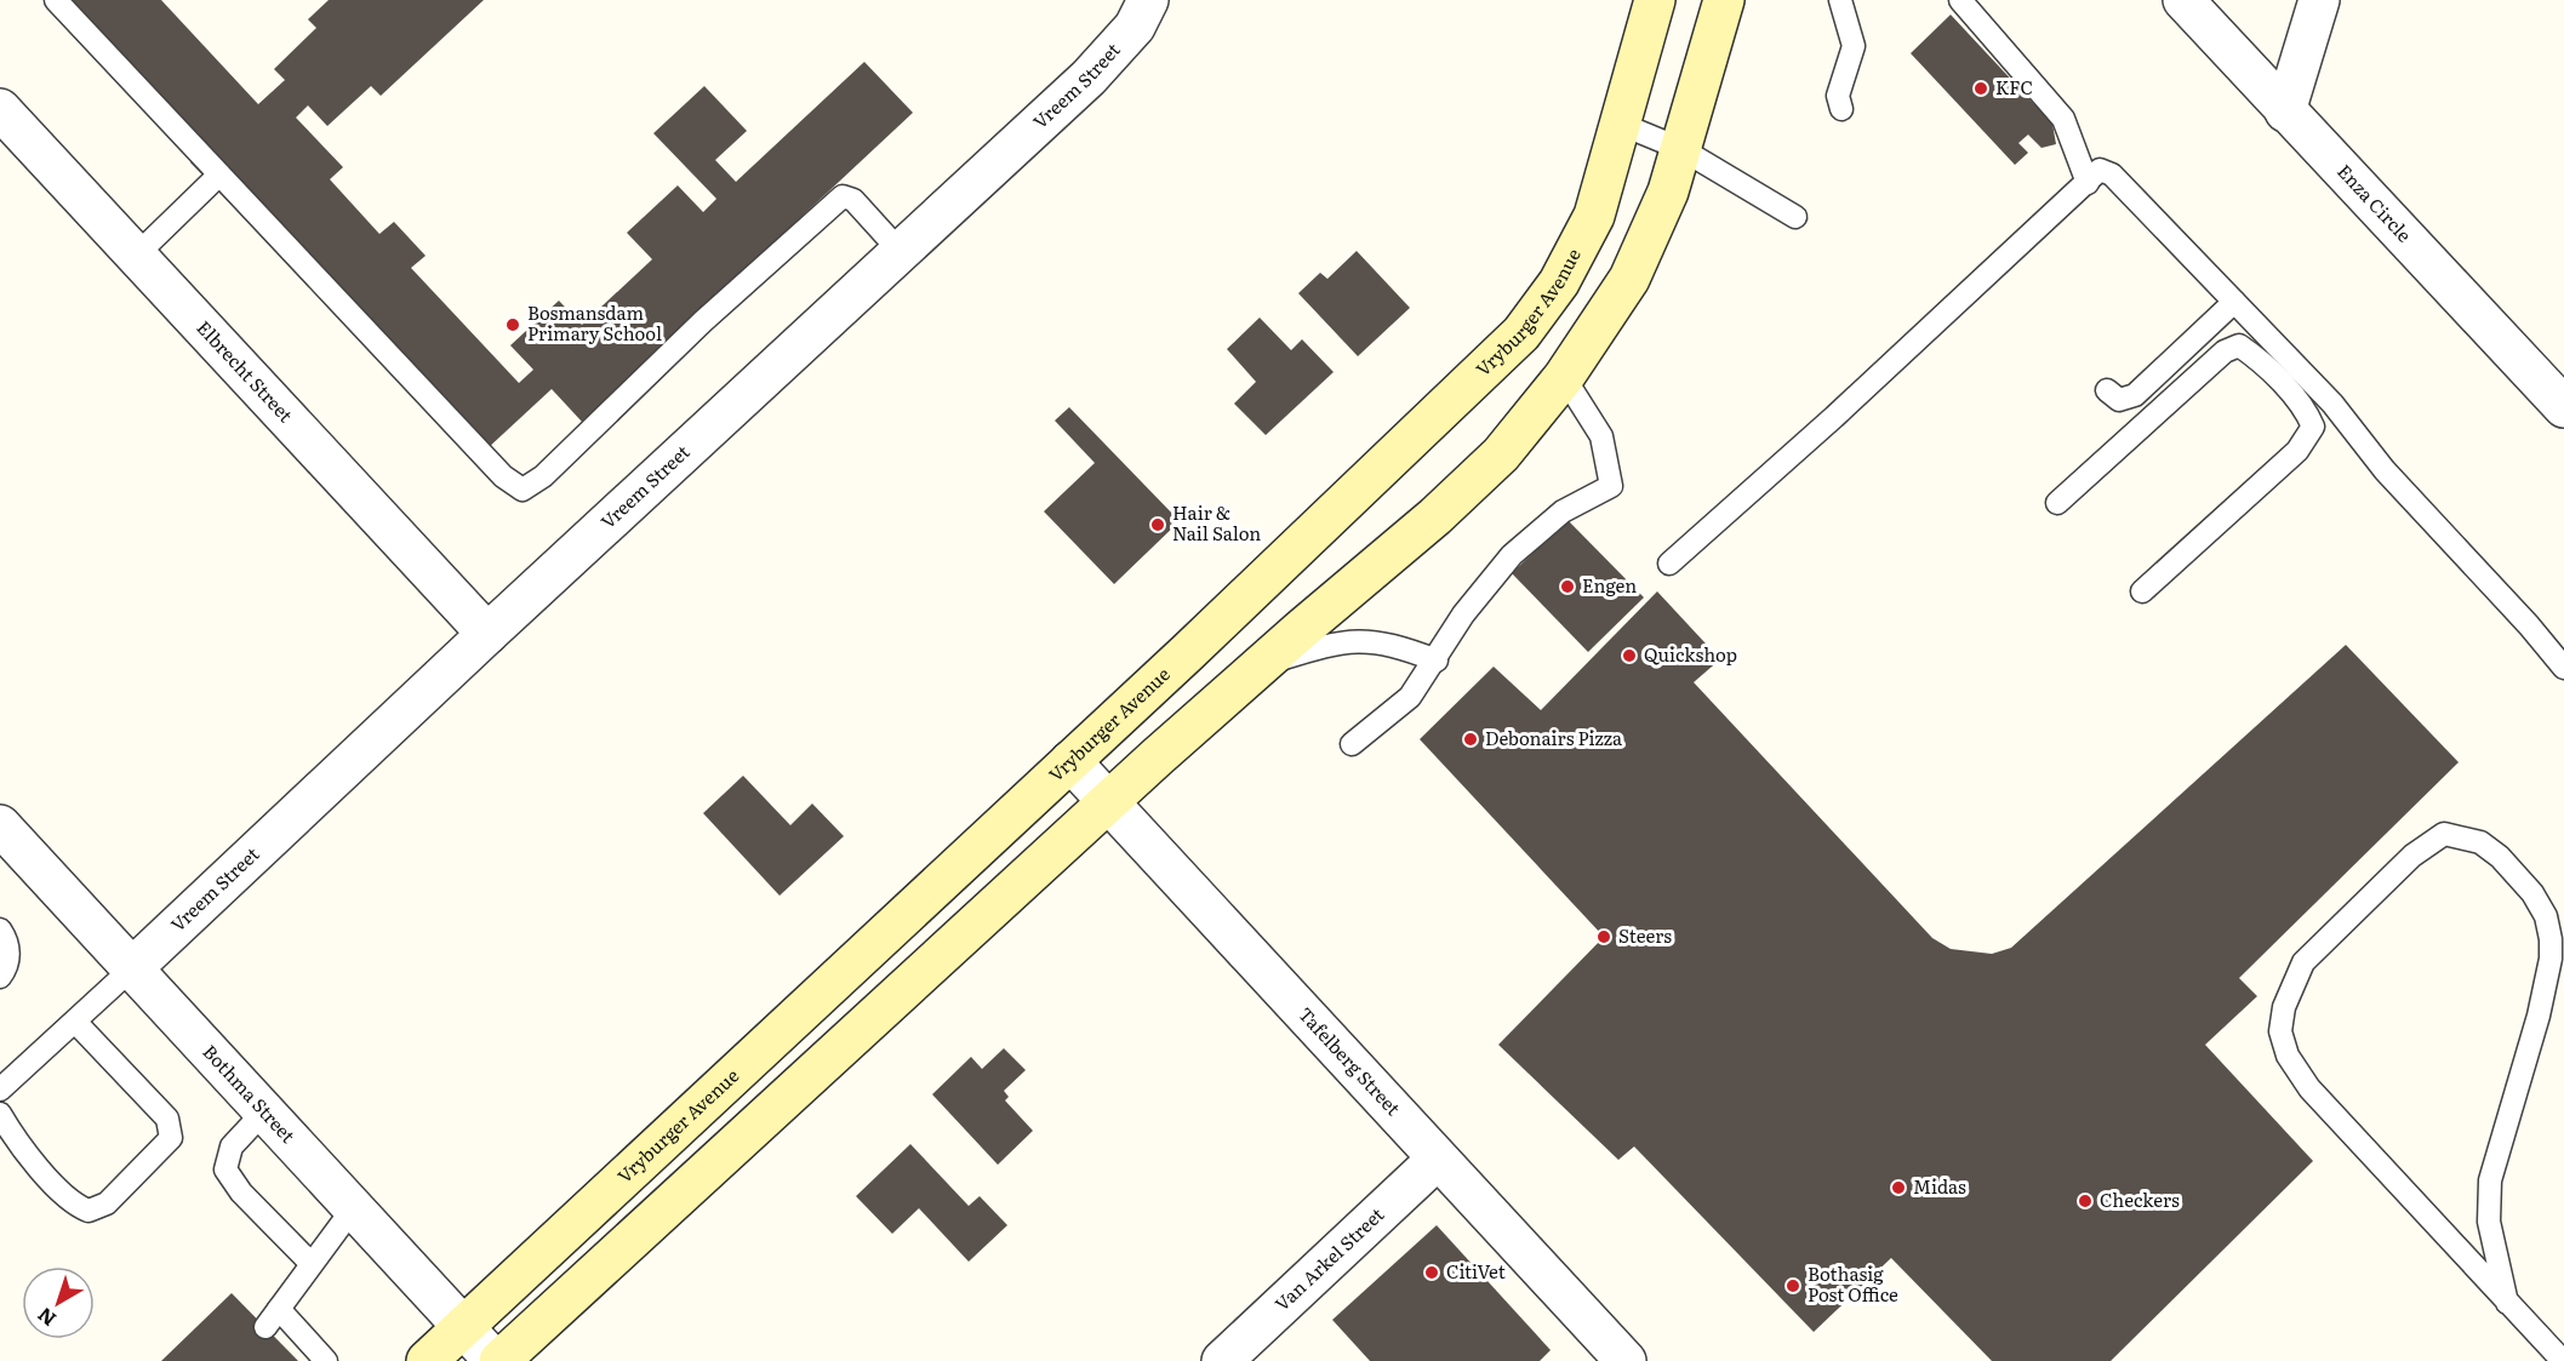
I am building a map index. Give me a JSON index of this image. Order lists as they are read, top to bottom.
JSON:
{
  "streets": {
    "street": [
      "Vreem Street",
      "Enza Circle",
      "Vryburger Avenue",
      "Elbrecht Street",
      "Tafelberg Street",
      "Bothma Street",
      "Van Arkel Street"
    ]
  },
  "crossings": [
    ["Vreem Street", "Elbrecht Street"],
    ["Vreem Street", "Bothma Street"],
    ["Vryburger Avenue", "Tafelberg Street"],
    ["Vryburger Avenue", "Bothma Street"],
    ["Tafelberg Street", "Van Arkel Street"]
  ],
  "places": [
    "KFC",
    "Bosmansdam Primary School",
    "Hair & Nail Salon",
    "Engen",
    "Quickshop",
    "Debonairs Pizza",
    "Steers",
    "Midas",
    "Checkers",
    "CitiVet",
    "Bothasig Post Office"
  ],
  "north": "bottom left"
}
